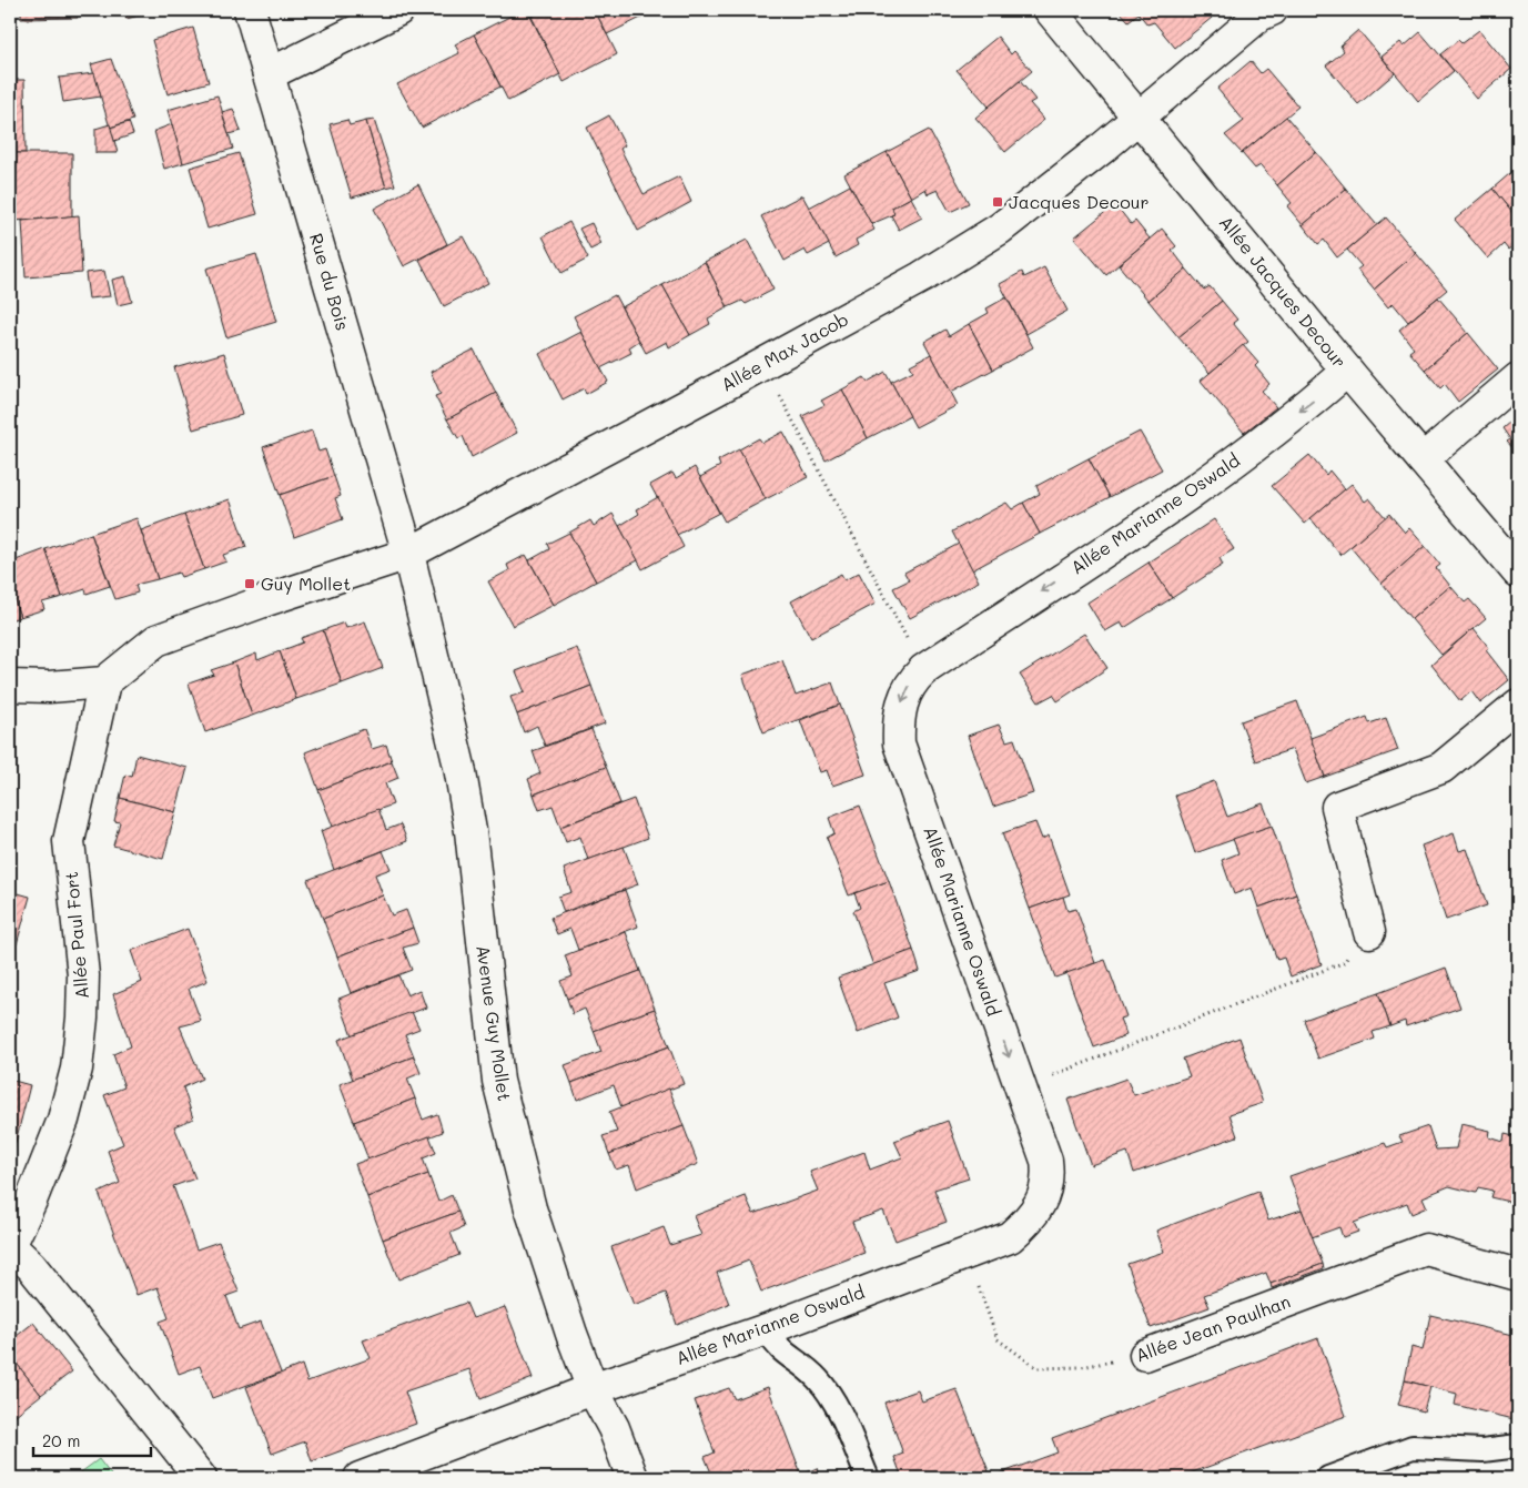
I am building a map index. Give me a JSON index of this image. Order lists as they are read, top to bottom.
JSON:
{
  "streets": {
    "street": [
      "Rue du Bois",
      "Allée Jacques Decour",
      "Allée Max Jacob",
      "Allée Marianne Oswald",
      "Allée Paul Fort",
      "Avenue Guy Mollet",
      "Allée Jean Paulhan"
    ]
  },
  "crossings": [
    ["Rue du Bois", "Allée Max Jacob"],
    ["Rue du Bois", "Avenue Guy Mollet"],
    ["Allée Jacques Decour", "Allée Max Jacob"],
    ["Allée Jacques Decour", "Allée Marianne Oswald"],
    ["Allée Max Jacob", "Allée Paul Fort"],
    ["Allée Max Jacob", "Avenue Guy Mollet"],
    ["Allée Marianne Oswald", "Avenue Guy Mollet"],
    ["Allée Marianne Oswald", "Allée Jean Paulhan"]
  ],
  "one_way": ["Allée Marianne Oswald"],
  "places": {
    "transit": ["Jacques Decour", "Guy Mollet"]
  },
  "scale_bar": "20 m"
}
